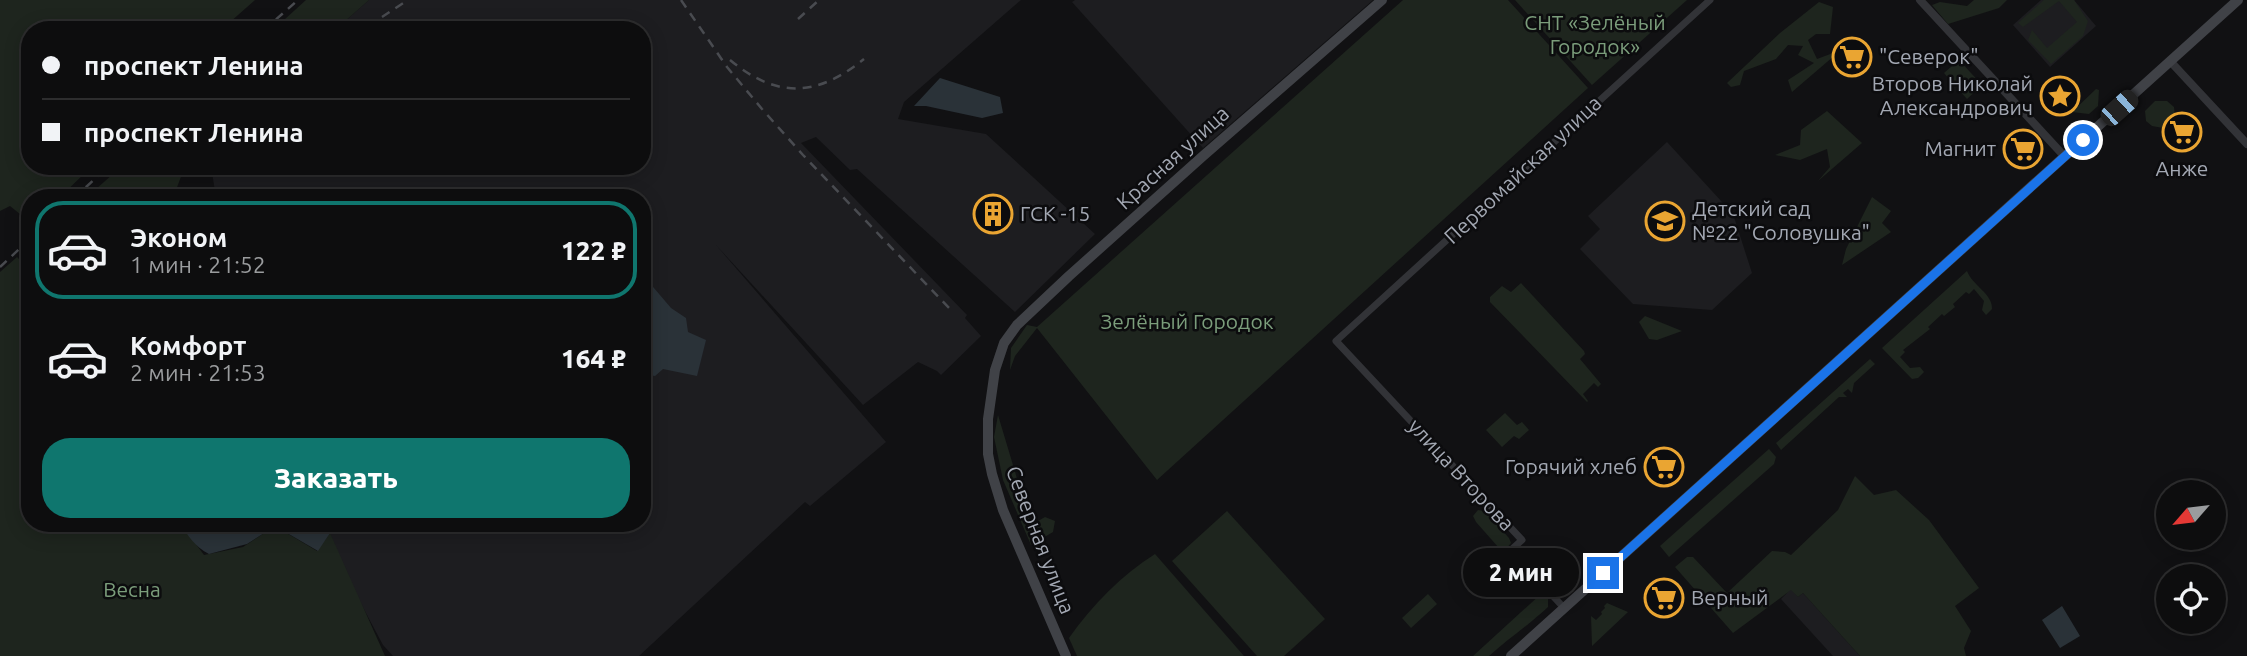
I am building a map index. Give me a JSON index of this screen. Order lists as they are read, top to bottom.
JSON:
{
  "streets": {
    "main road": ["Красная улица", "Северная улица"],
    "street": ["Первомайская улица", "улица Второва"]
  },
  "crossings": [
    ["Красная улица", "Северная улица"],
    ["Первомайская улица", "улица Второва"]
  ],
  "parks": ["СНТ «Зелёный Городок»", "Зелёный Городок", "Весна"],
  "places": {
    "supermarket": [
      "\"Северок\"",
      "Анже",
      "Магнит",
      "Горячий хлеб",
      "Верный"
    ],
    "place": ["Второв Николай Александрович"],
    "building": ["ГСК -15"],
    "school or university": ["Детский сад №22 \"Соловушка\""]
  },
  "north": "bottom left",
  "page": {
    "banner": ["проспект Ленина", "проспект Ленина"],
    "list": [
      {
        "name": "Эконом",
        "note": "1 мин · 21:52",
        "value": "122 ₽"
      },
      {
        "name": "Комфорт",
        "note": "2 мин · 21:53",
        "value": "164 ₽"
      }
    ],
    "buttons": "Заказать",
    "bubble": "2 мин"
  }
}
